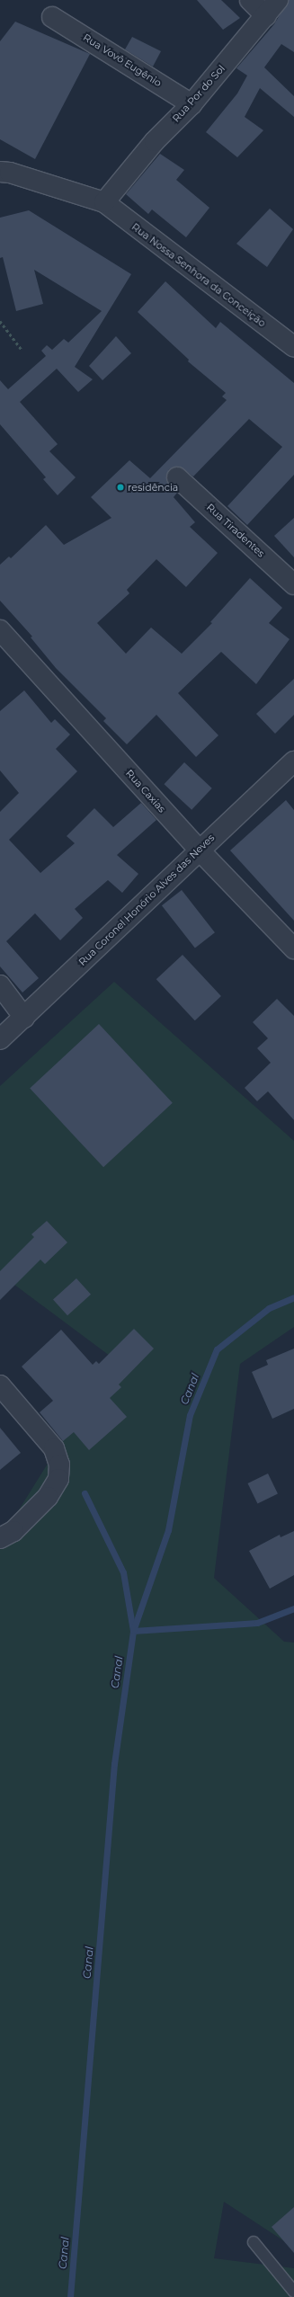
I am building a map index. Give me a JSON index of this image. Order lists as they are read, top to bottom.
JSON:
{
  "streets": {
    "street": [
      "Rua Vovô Eugênio",
      "Rua Por do Sol",
      "Rua Nossa Senhora da Conceição",
      "Rua Tiradentes",
      "Rua Caxias",
      "Rua Coronel Honório Alves das Neves"
    ]
  },
  "crossings": [
    ["Rua Vovô Eugênio", "Rua Por do Sol"],
    ["Rua Por do Sol", "Rua Nossa Senhora da Conceição"],
    ["Rua Caxias", "Rua Coronel Honório Alves das Neves"]
  ],
  "water": ["Canal"],
  "places": ["residência"]
}
